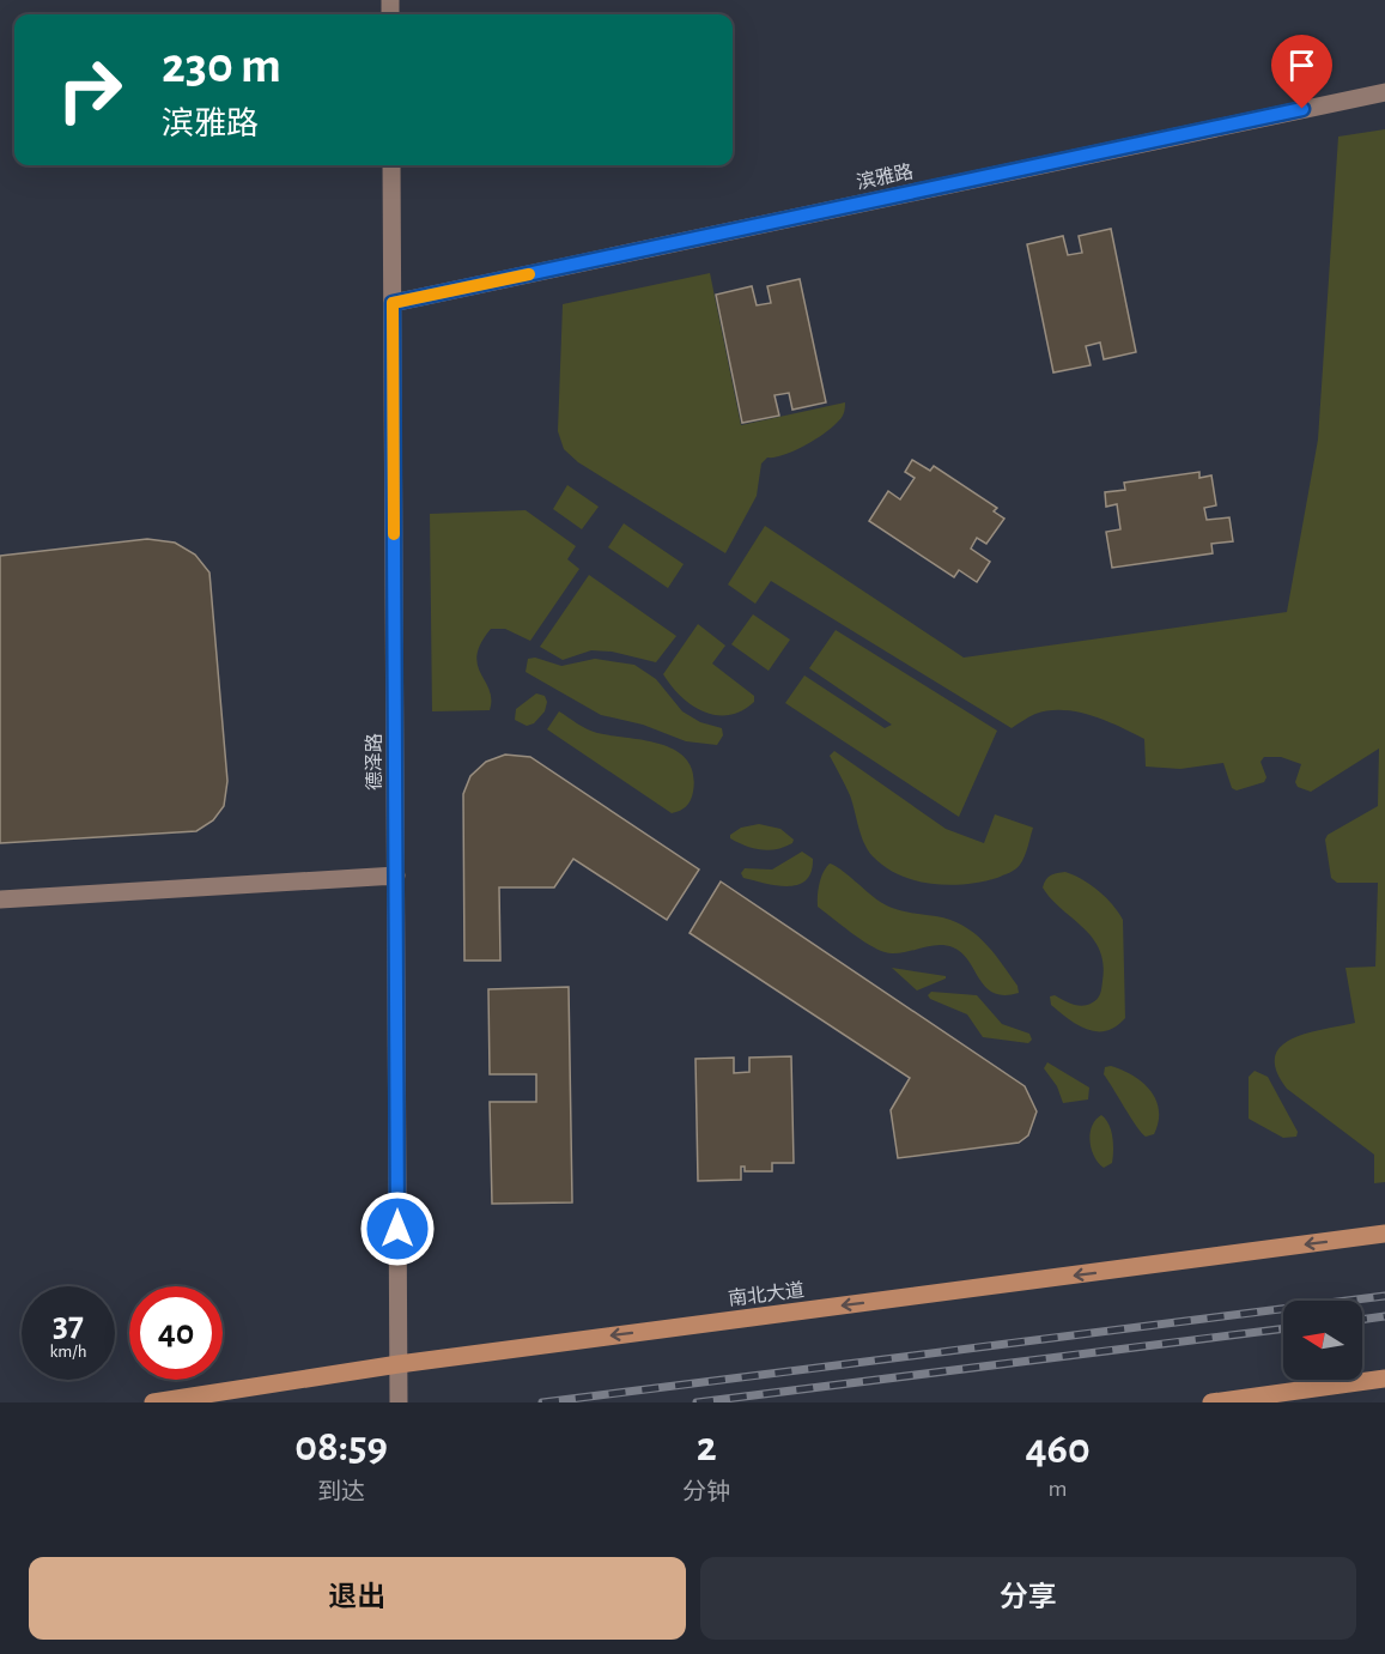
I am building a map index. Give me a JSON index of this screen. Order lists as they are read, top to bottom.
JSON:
{
  "streets": {
    "main road": ["南北大道"],
    "street": ["滨雅路", "德泽路"]
  },
  "crossings": [
    ["滨雅路", "德泽路"],
    ["德泽路", "南北大道"]
  ],
  "one_way": ["南北大道"],
  "north": "left",
  "page": {
    "turn": ["230 m", "滨雅路"],
    "speed": "37 km/h",
    "limit": "40",
    "eta": [
      "08:59",
      "到达",
      "2",
      "分钟",
      "460",
      "m"
    ],
    "buttons": ["退出", "分享"]
  }
}
